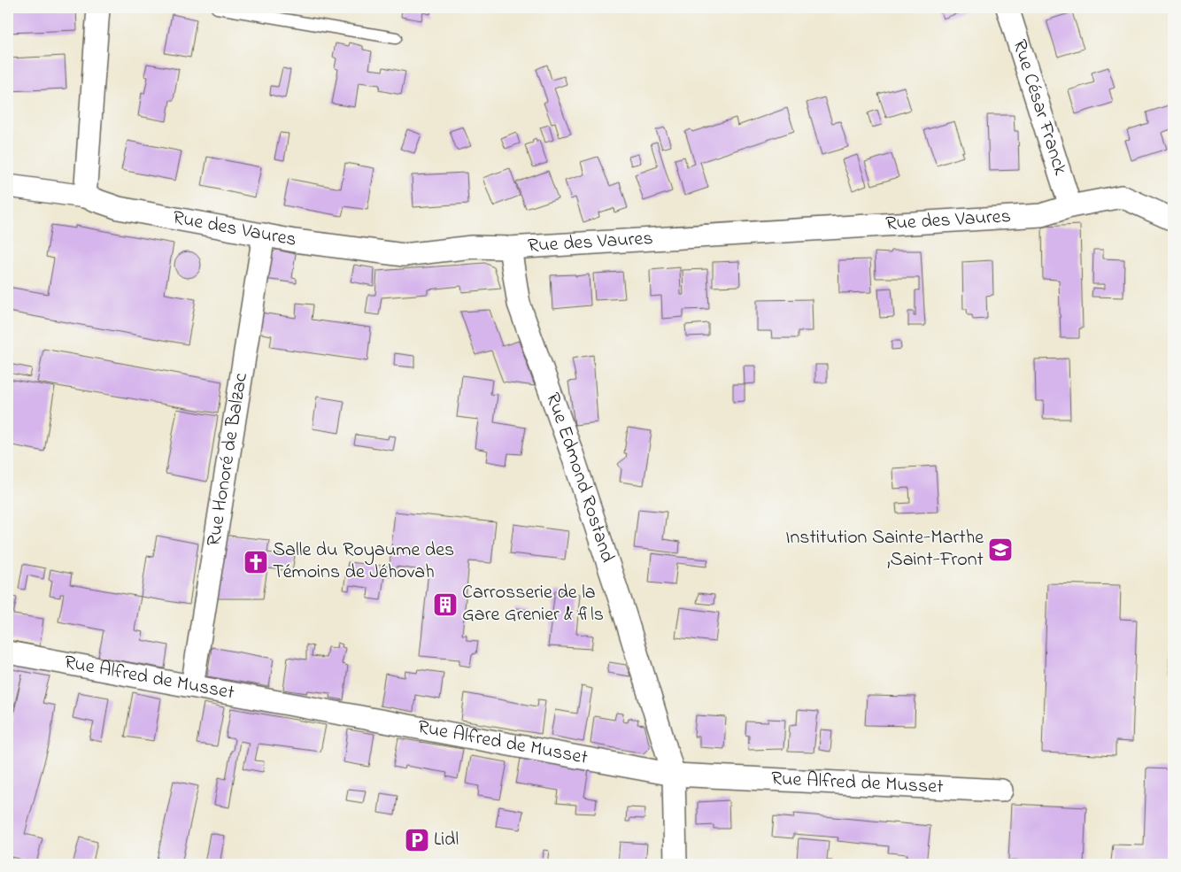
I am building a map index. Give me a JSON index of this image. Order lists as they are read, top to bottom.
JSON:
{
  "streets": {
    "street": [
      "Rue César Franck",
      "Rue des Vaures",
      "Rue Honoré de Balzac",
      "Rue Edmond Rostand",
      "Rue Alfred de Musset"
    ]
  },
  "crossings": [
    ["Rue César Franck", "Rue des Vaures"],
    ["Rue des Vaures", "Rue Honoré de Balzac"],
    ["Rue des Vaures", "Rue Edmond Rostand"],
    ["Rue Honoré de Balzac", "Rue Alfred de Musset"],
    ["Rue Edmond Rostand", "Rue Alfred de Musset"]
  ],
  "places": {
    "school or university": ["Institution Sainte-Marthe ,Saint-Front"],
    "church": ["Salle du Royaume des Témoins de Jéhovah"],
    "building": ["Carrosserie de la Gare Grenier & fils"],
    "parking": ["Lidl"]
  }
}
